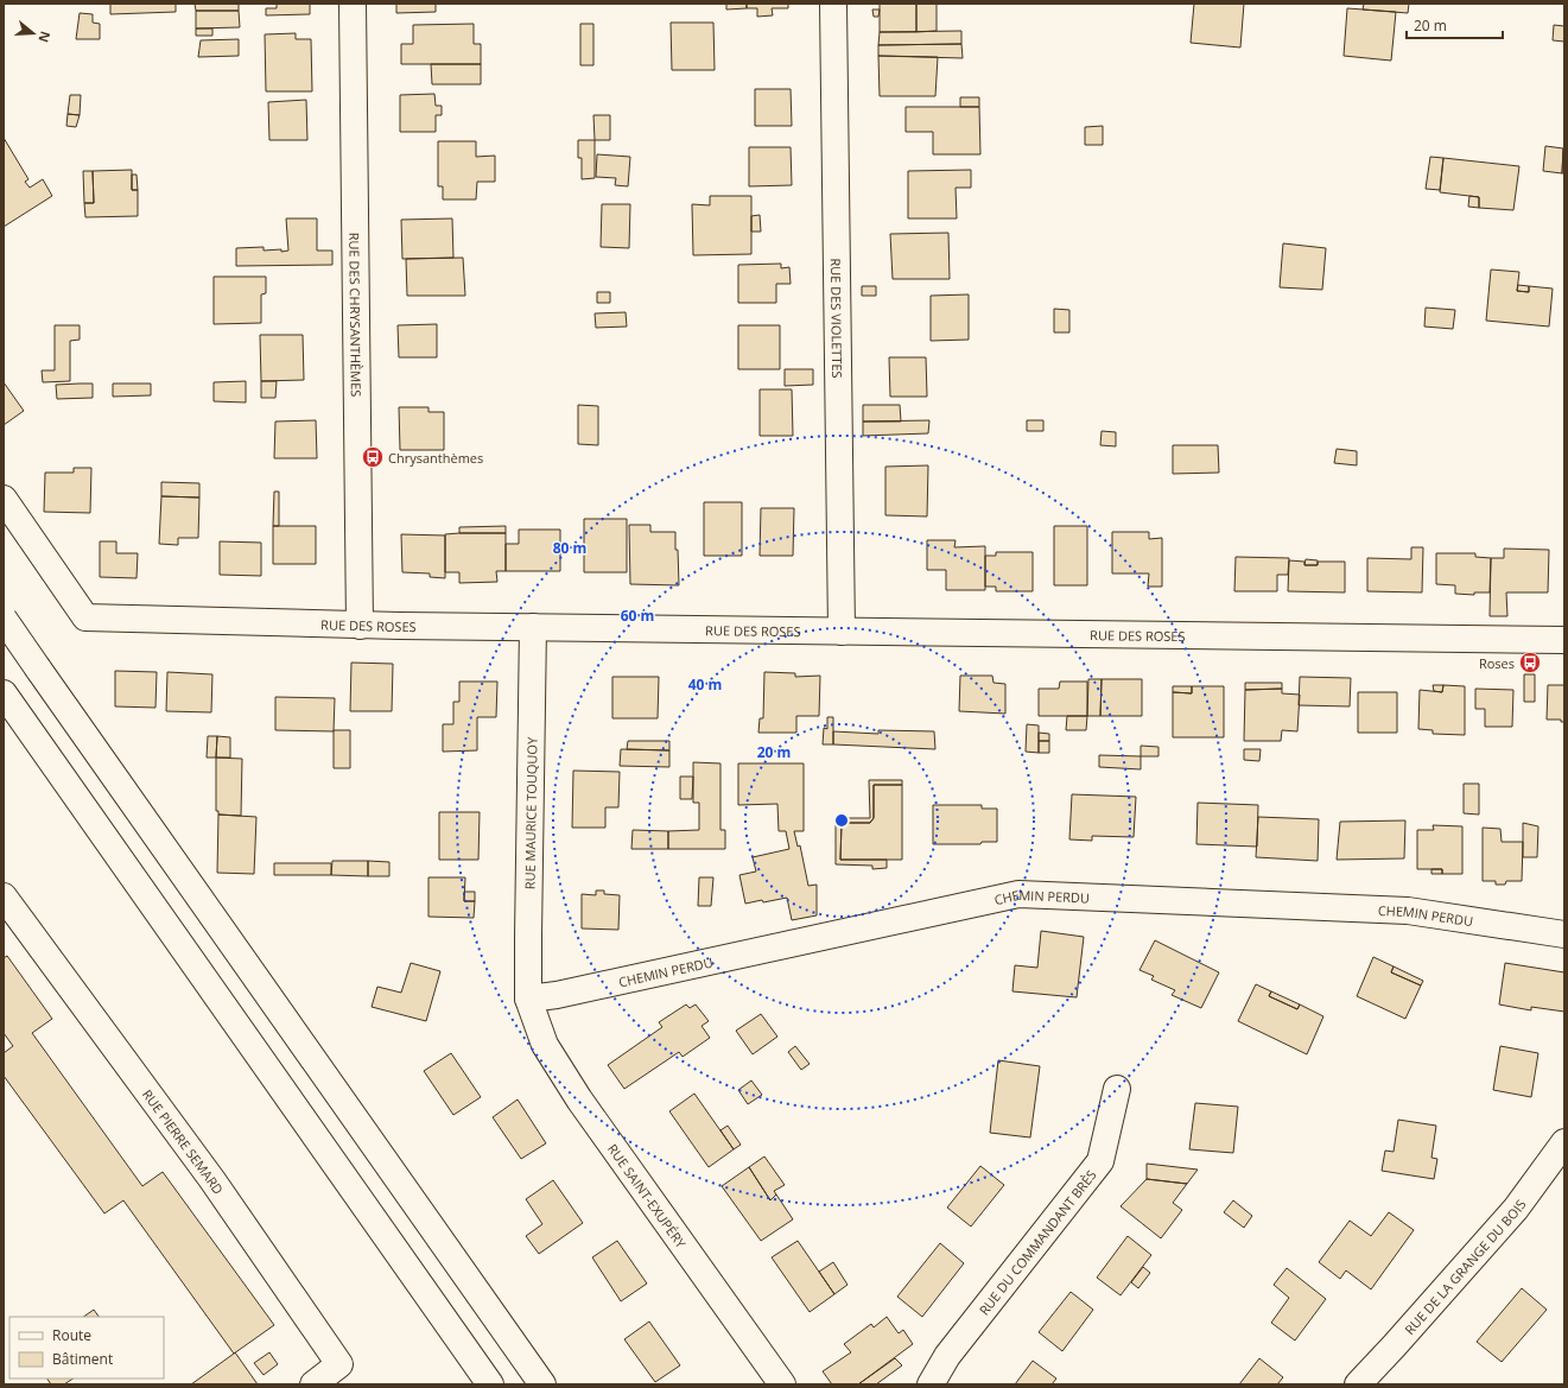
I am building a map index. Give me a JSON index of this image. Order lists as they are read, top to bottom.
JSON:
{
  "streets": {
    "main road": [
      "RUE DES CHRYSANTHÈMES",
      "RUE DES VIOLETTES",
      "RUE DES ROSES",
      "RUE MAURICE TOUQUOY",
      "CHEMIN PERDU",
      "RUE PIERRE SEMARD",
      "RUE SAINT-EXUPÉRY",
      "RUE DU COMMANDANT BRÈS",
      "RUE DE LA GRANGE DU BOIS"
    ]
  },
  "crossings": [
    ["RUE DES CHRYSANTHÈMES", "RUE DES ROSES"],
    ["RUE DES VIOLETTES", "RUE DES ROSES"],
    ["RUE DES ROSES", "RUE MAURICE TOUQUOY"],
    ["RUE MAURICE TOUQUOY", "CHEMIN PERDU"],
    ["RUE MAURICE TOUQUOY", "RUE SAINT-EXUPÉRY"],
    ["CHEMIN PERDU", "RUE SAINT-EXUPÉRY"]
  ],
  "places": {
    "bus stop": ["Chrysanthèmes", "Roses"]
  },
  "legend": ["Route", "Bâtiment"],
  "scale_bar": "20 m",
  "north": "right",
  "rings": [
    "80 m",
    "60 m",
    "40 m",
    "20 m"
  ]
}
